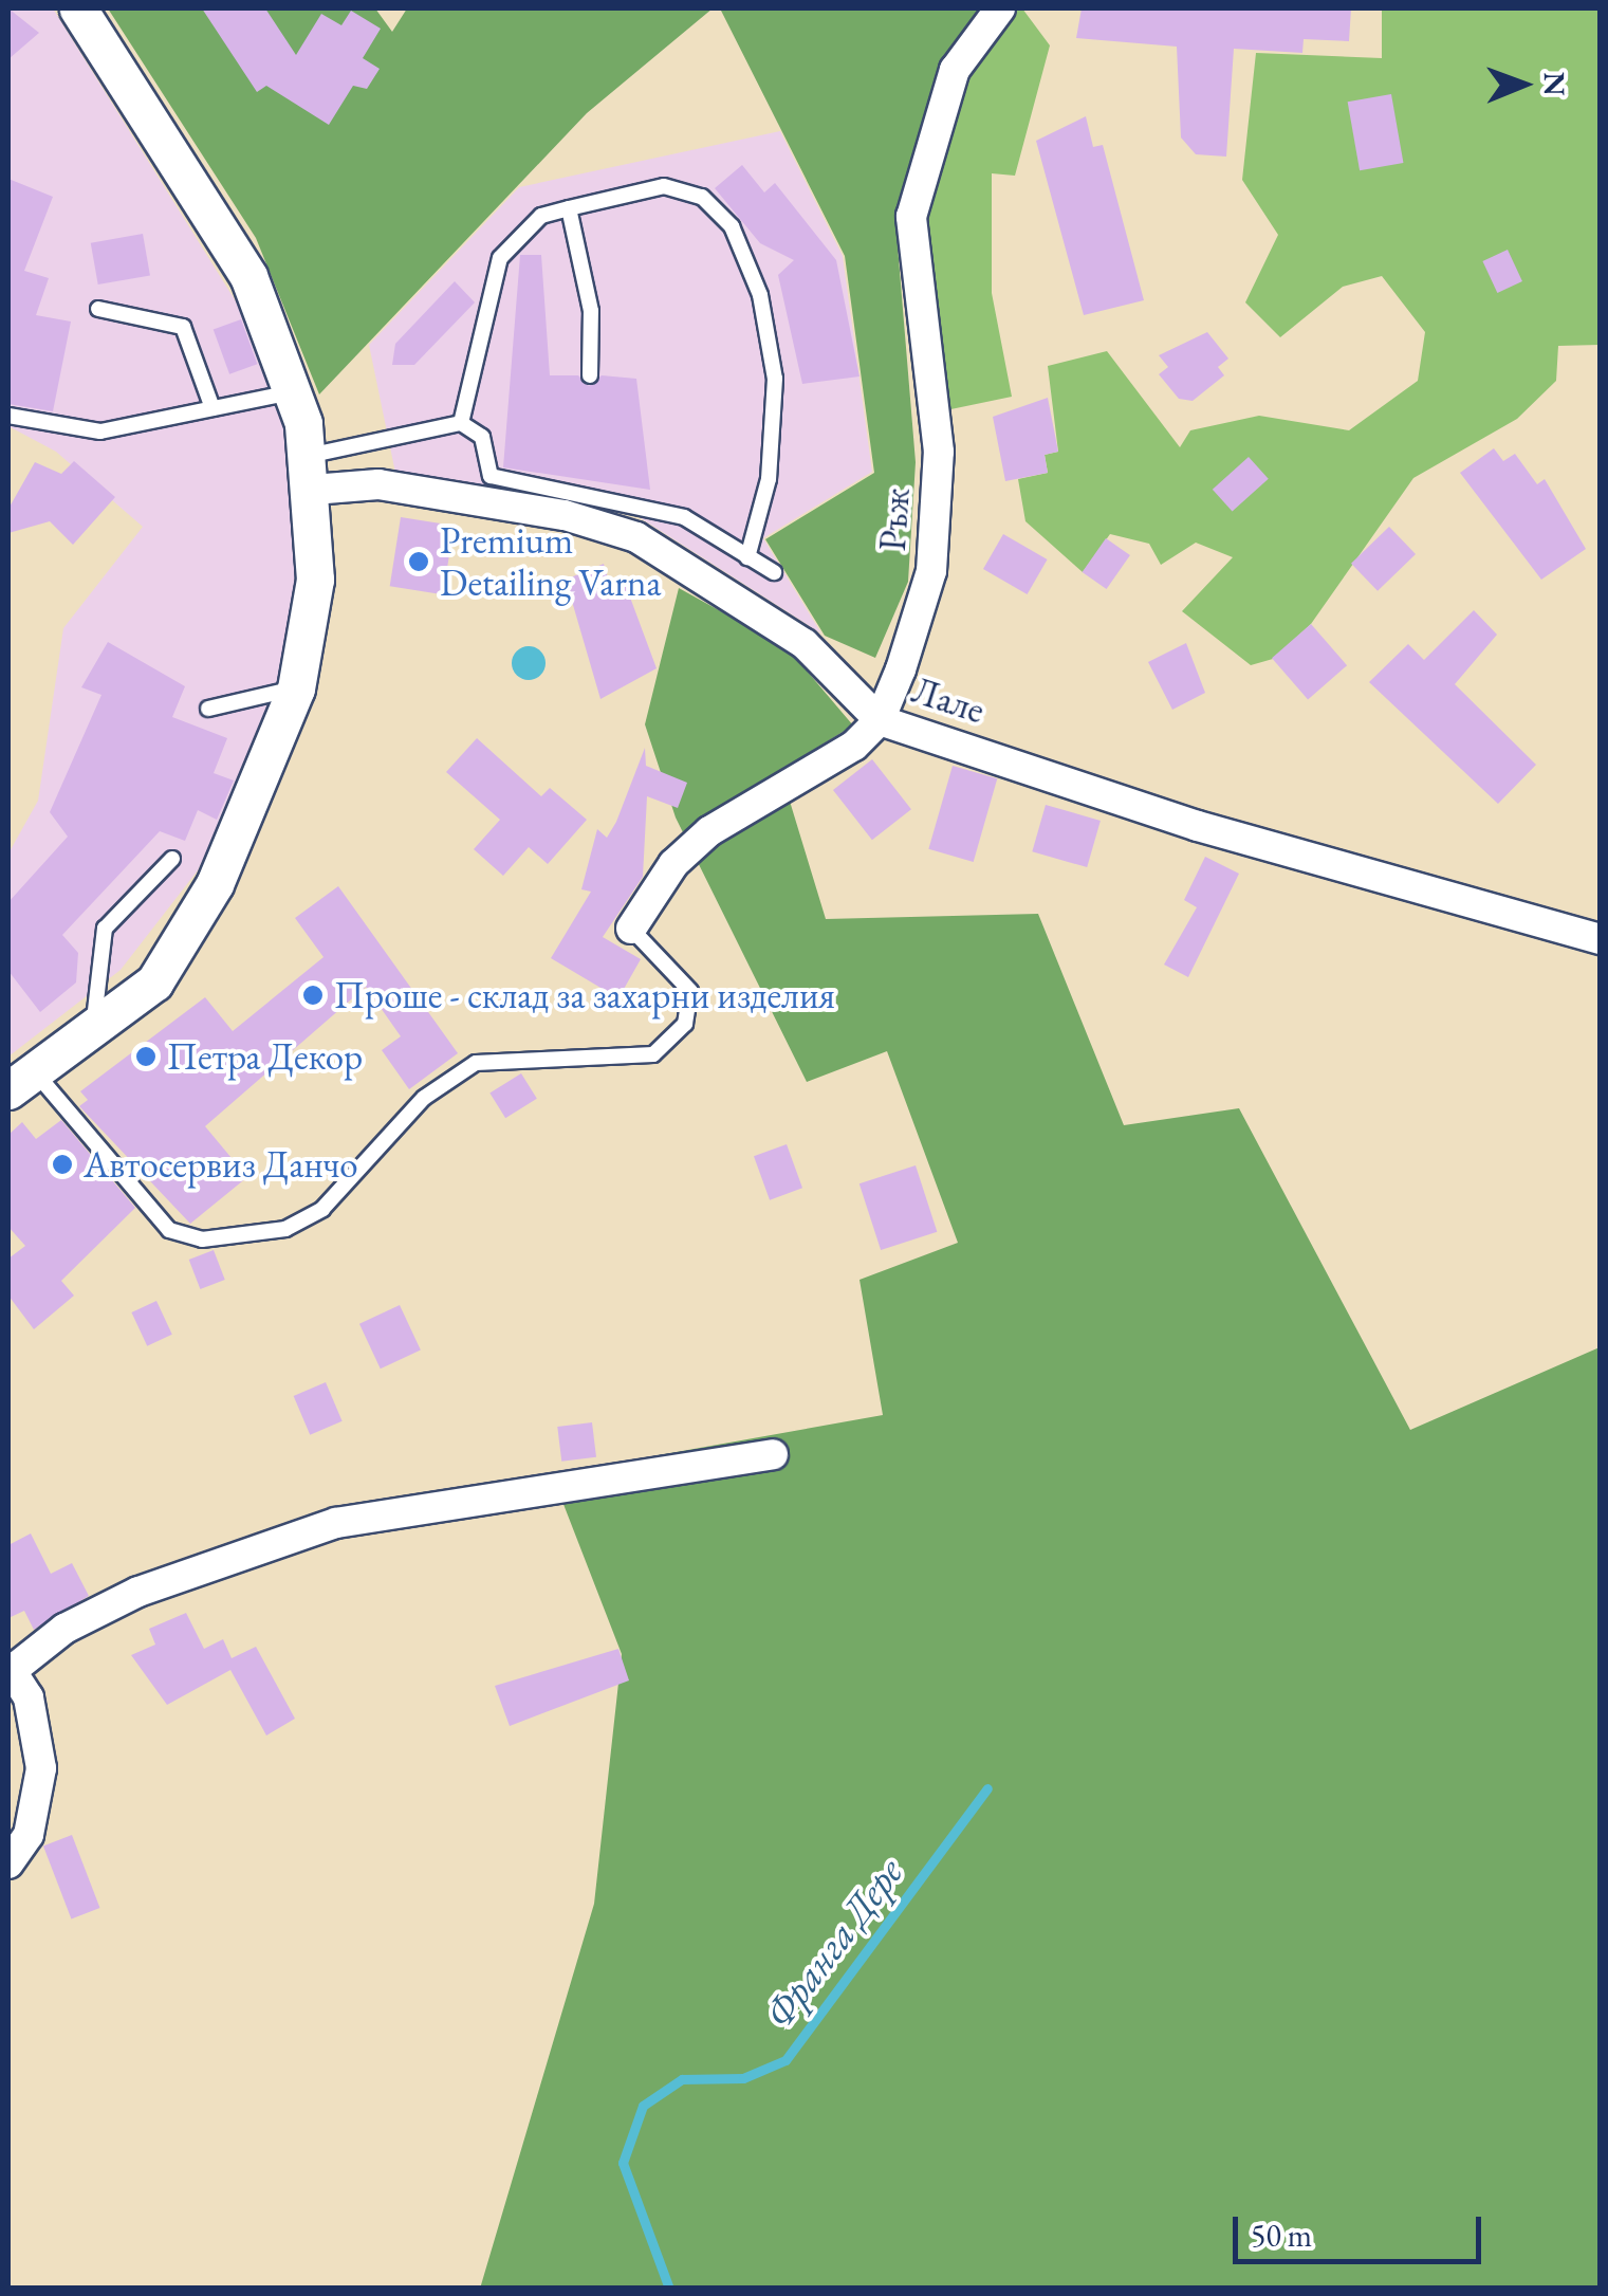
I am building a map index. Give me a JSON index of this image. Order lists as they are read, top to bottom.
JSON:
{
  "streets": {
    "street": ["Ръж", "Лале"]
  },
  "crossings": [
    ["Ръж", "Лале"]
  ],
  "water": ["Франга Дере"],
  "places": [
    "Premium Detailing Varna",
    "Проше - склад за захарни изделия",
    "Петра Декор",
    "Автосервиз Данчо"
  ],
  "scale_bar": "50 m",
  "north": "right"
}
